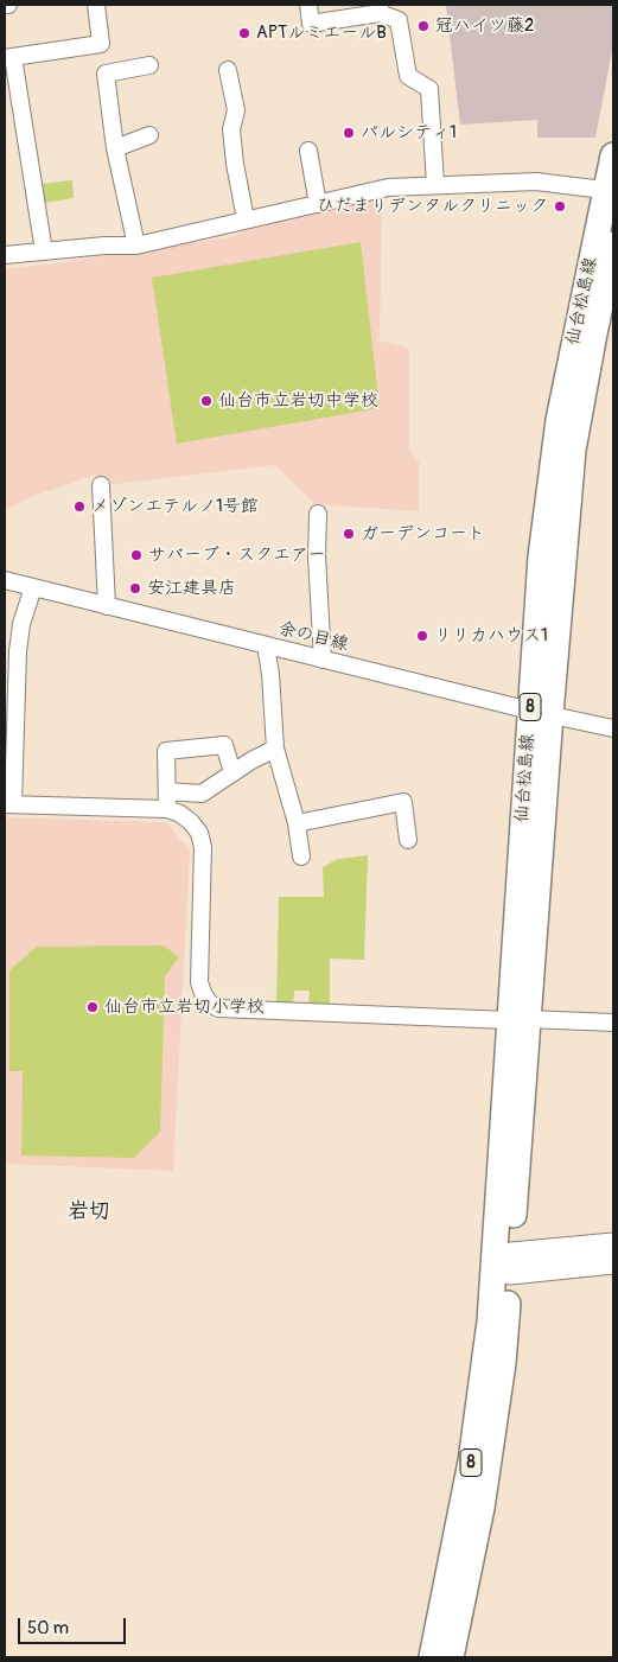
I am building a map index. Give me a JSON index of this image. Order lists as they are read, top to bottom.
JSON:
{
  "streets": {
    "main road": ["仙台松島線", "8"],
    "street": ["余の目線"]
  },
  "crossings": [
    ["仙台松島線", "余の目線"],
    ["仙台松島線", "8"]
  ],
  "districts": ["岩切"],
  "places": [
    "冠ハイツ藤2",
    "APTルミエールB",
    "パルシティ1",
    "ひだまりデンタルクリニック",
    "仙台市立岩切中学校",
    "メゾンエテルノ1号館",
    "ガーデンコート",
    "サバーブ・スクエアー",
    "安江建具店",
    "リリカハウス1",
    "仙台市立岩切小学校"
  ],
  "scale_bar": "50 m"
}
